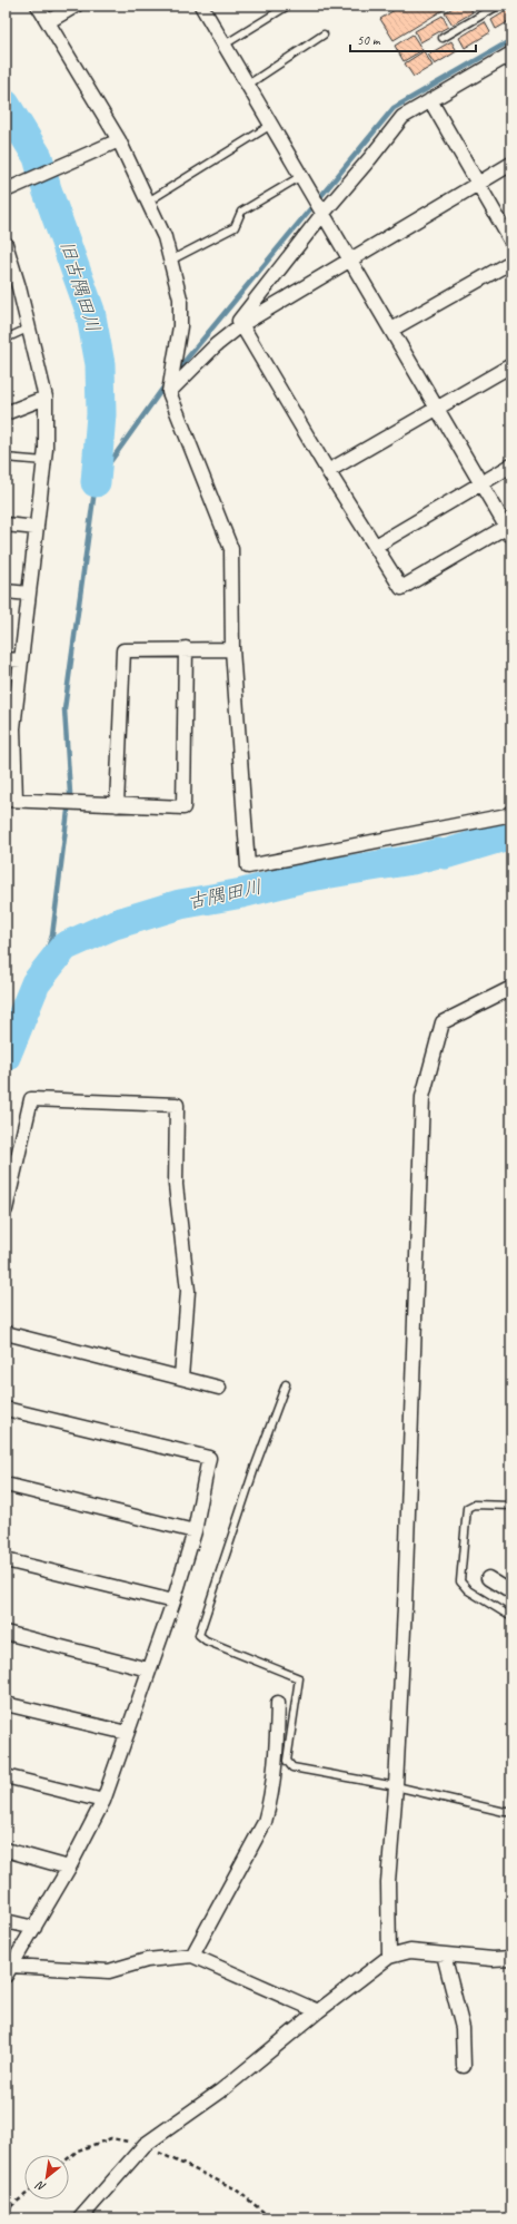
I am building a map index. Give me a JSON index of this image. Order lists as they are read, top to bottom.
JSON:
{
  "water": ["旧古隅田川", "古隅田川"],
  "scale_bar": "50 m",
  "north": "bottom left"
}
